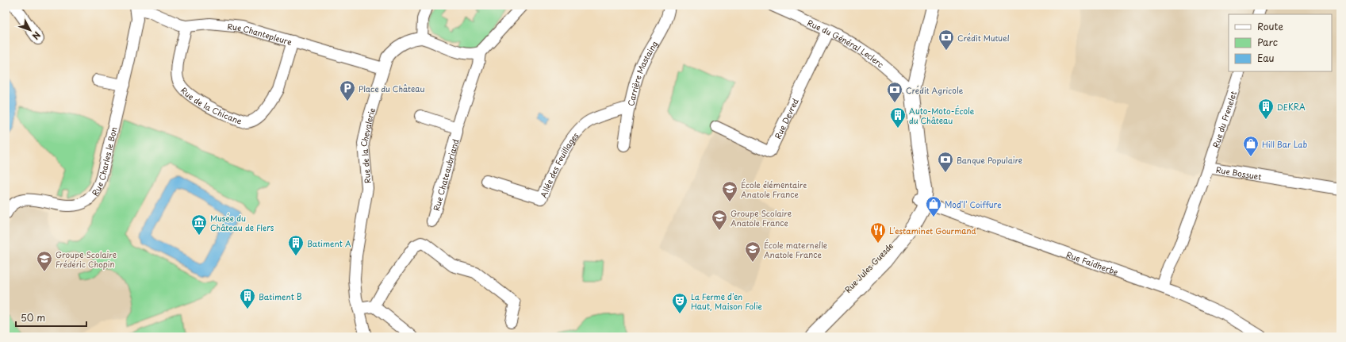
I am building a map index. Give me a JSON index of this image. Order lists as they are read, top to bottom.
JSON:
{
  "streets": {
    "street": [
      "Rue Chantepleure",
      "Rue du Général Leclerc",
      "Carrière Mastaing",
      "Rue de la Chicane",
      "Rue Devred",
      "Rue du Frenelet",
      "Rue de la Chevalerie",
      "Rue Charles le Bon",
      "Allée des Feuillages",
      "Rue Bossuet",
      "Rue Chateaubriand",
      "Rue Faidherbe",
      "Rue Jules Guesde"
    ]
  },
  "crossings": [
    ["Rue Chantepleure", "Rue de la Chicane"],
    ["Rue Chantepleure", "Rue de la Chevalerie"],
    ["Rue Chantepleure", "Rue Charles le Bon"],
    ["Rue du Général Leclerc", "Rue Devred"],
    ["Rue du Général Leclerc", "Rue Jules Guesde"],
    ["Carrière Mastaing", "Allée des Feuillages"],
    ["Rue du Frenelet", "Rue Bossuet"],
    ["Rue Bossuet", "Rue Faidherbe"],
    ["Rue Faidherbe", "Rue Jules Guesde"]
  ],
  "places": {
    "bank": ["Crédit Mutuel", "Crédit Agricole", "Banque Populaire"],
    "parking": ["Place du Château"],
    "building": [
      "DEKRA",
      "Auto-Moto-École du Château",
      "Batiment A",
      "Batiment B"
    ],
    "shop": ["Hill Bar Lab", "Mod'l' Coiffure"],
    "school or university": [
      "École élémentaire Anatole France",
      "Groupe Scolaire Anatole France",
      "École maternelle Anatole France",
      "Groupe Scolaire Frédéric Chopin"
    ],
    "museum": ["Musée du Château de Flers"],
    "restaurant": ["L'estaminet Gourmand"],
    "theatre": ["La Ferme d'en Haut, Maison Folie"]
  },
  "legend": ["Route", "Parc", "Eau"],
  "scale_bar": "50 m",
  "north": "bottom right"
}
